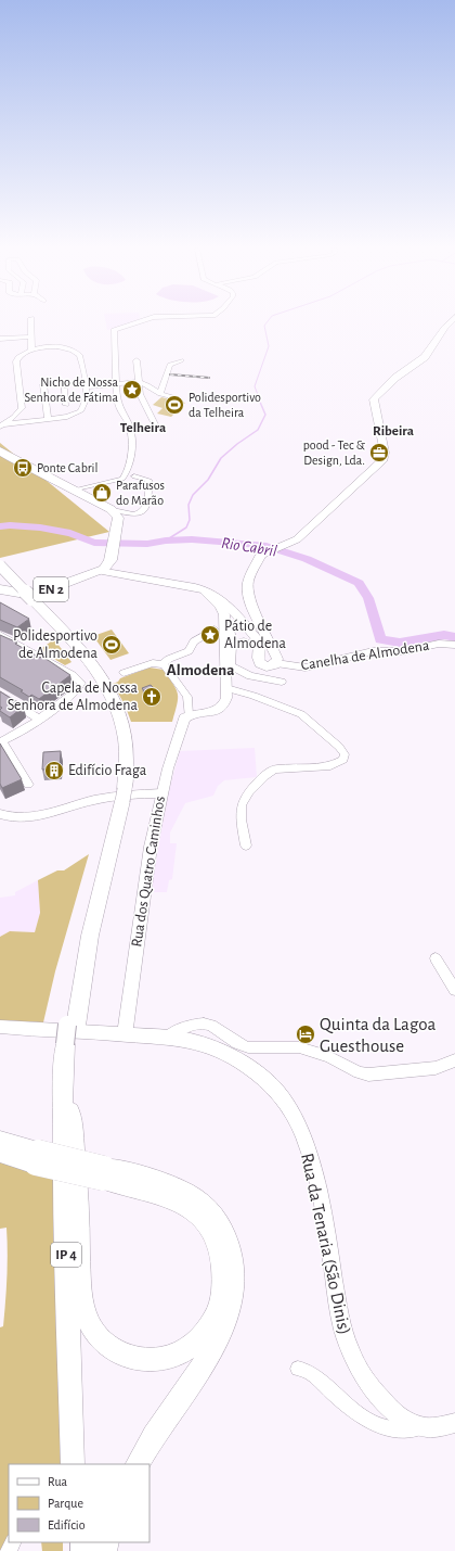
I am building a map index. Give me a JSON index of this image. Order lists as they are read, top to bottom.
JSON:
{
  "streets": {
    "main road": ["EN 2", "IP 4"],
    "street": ["Canelha de Almodena", "Rua dos Quatro Caminhos", "Rua da Tenaria (São Dinis)"]
  },
  "crossings": [
    ["Rua dos Quatro Caminhos", "Rua da Tenaria (São Dinis)"]
  ],
  "districts": ["Telheira", "Ribeira", "Almodena"],
  "water": ["Rio Cabril"],
  "places": {
    "place": ["Nicho de Nossa Senhora de Fátima", "Pátio de Almodena"],
    "sports": ["Polidesportivo da Telheira", "Polidesportivo de Almodena"],
    "office": ["pood - Tec & Design, Lda."],
    "bus stop": ["Ponte Cabril"],
    "shop": ["Parafusos do Marão"],
    "church": ["Capela de Nossa Senhora de Almodena"],
    "building": ["Edifício Fraga"],
    "hotel": ["Quinta da Lagoa Guesthouse"]
  },
  "legend": ["Rua", "Parque", "Edifício"]
}
